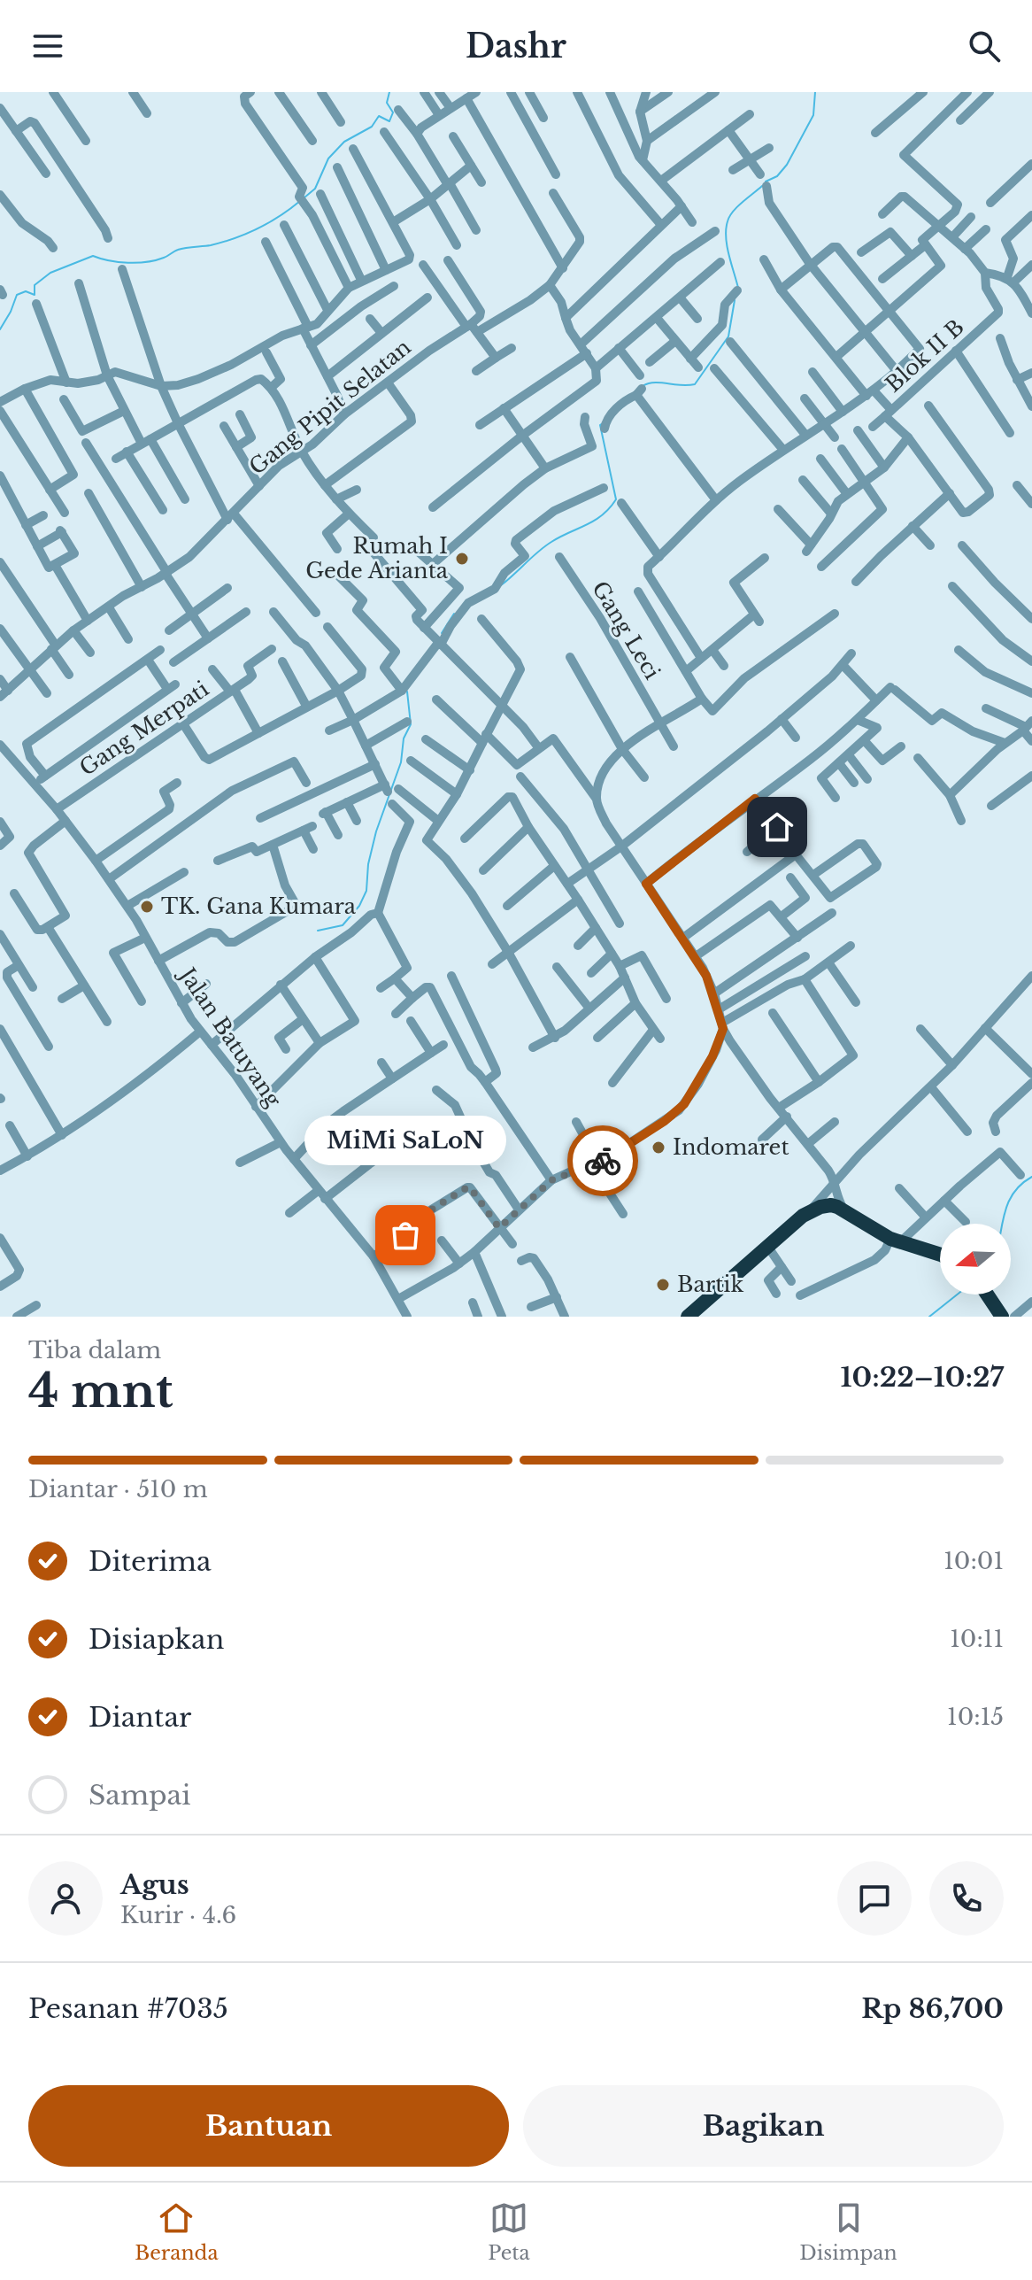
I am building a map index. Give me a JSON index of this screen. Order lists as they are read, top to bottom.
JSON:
{
  "streets": {
    "street": [
      "Blok II B",
      "Gang Pipit Selatan",
      "Gang Leci",
      "Gang Merpati",
      "Jalan Batuyang"
    ]
  },
  "crossings": [
    ["Gang Merpati", "Jalan Batuyang"]
  ],
  "places": [
    "Rumah I Gede Arianta",
    "TK. Gana Kumara",
    "Indomaret",
    "MiMi SaLoN",
    "Bartik"
  ],
  "north": "left",
  "page": {
    "header": "Dashr",
    "bubble": "MiMi SaLoN",
    "heading": ["4 mnt", "Tiba dalam", "10:22–10:27"],
    "panel": [
      "Agus",
      "Kurir · 4.6",
      "Pesanan #7035",
      "Rp 86,700"
    ],
    "bar": "Diantar · 510 m",
    "list": [
      ["Diterima", "10:01"],
      ["Disiapkan", "10:11"],
      ["Diantar", "10:15"],
      "Sampai"
    ],
    "buttons": ["Bantuan", "Bagikan"],
    "tabs": ["Beranda", "Peta", "Disimpan"]
  }
}
